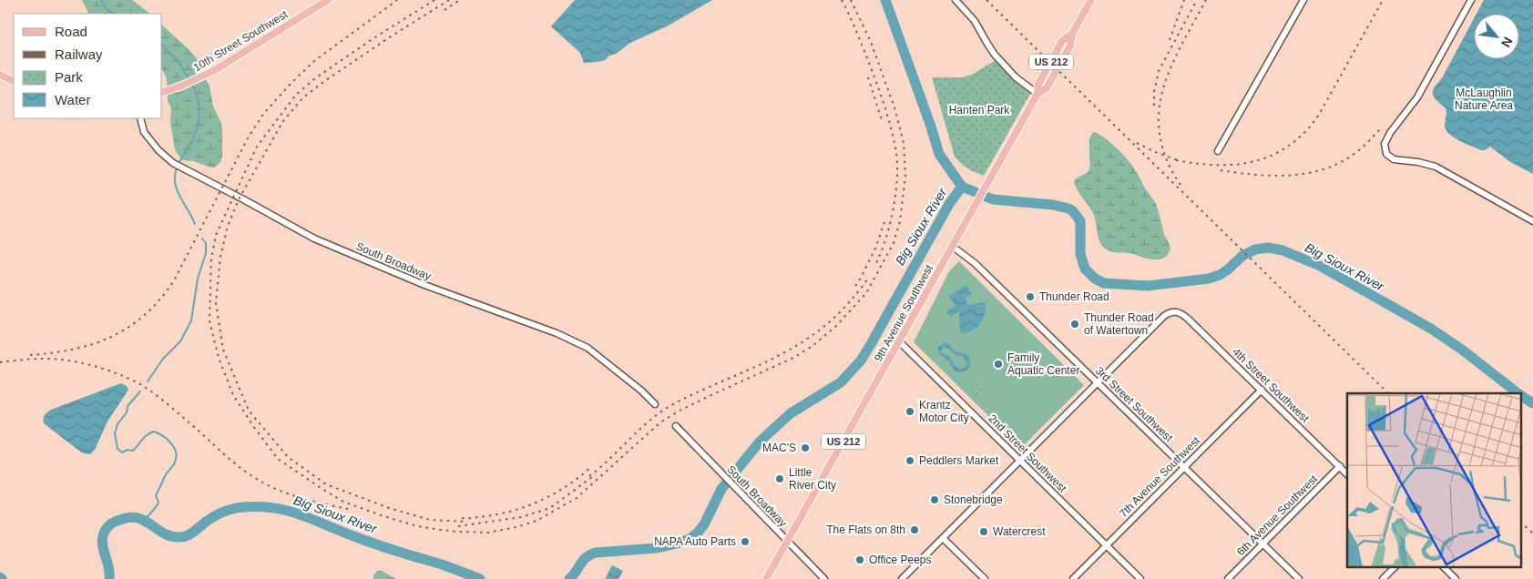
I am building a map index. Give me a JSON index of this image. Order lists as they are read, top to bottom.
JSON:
{
  "streets": {
    "main road": ["10th Street Southwest", "US 212", "9th Avenue Southwest"],
    "street": [
      "South Broadway",
      "4th Street Southwest",
      "3rd Street Southwest",
      "2nd Street Southwest",
      "7th Avenue Southwest",
      "6th Avenue Southwest"
    ]
  },
  "crossings": [
    ["US 212", "South Broadway"],
    ["US 212", "9th Avenue Southwest"],
    ["South Broadway", "9th Avenue Southwest"],
    ["9th Avenue Southwest", "3rd Street Southwest"],
    ["9th Avenue Southwest", "2nd Street Southwest"],
    ["4th Street Southwest", "3rd Street Southwest"],
    ["4th Street Southwest", "7th Avenue Southwest"],
    ["4th Street Southwest", "6th Avenue Southwest"],
    ["3rd Street Southwest", "7th Avenue Southwest"],
    ["3rd Street Southwest", "6th Avenue Southwest"],
    ["2nd Street Southwest", "7th Avenue Southwest"]
  ],
  "water": ["Big Sioux River"],
  "parks": ["McLaughlin Nature Area", "Hanten Park"],
  "places": [
    "Thunder Road",
    "Thunder Road of Watertown",
    "Family Aquatic Center",
    "Krantz Motor City",
    "MAC'S",
    "Peddlers Market",
    "Little River City",
    "Stonebridge",
    "The Flats on 8th",
    "Watercrest",
    "NAPA Auto Parts",
    "Office Peeps"
  ],
  "legend": [
    "Road",
    "Railway",
    "Park",
    "Water"
  ],
  "north": "bottom right"
}
